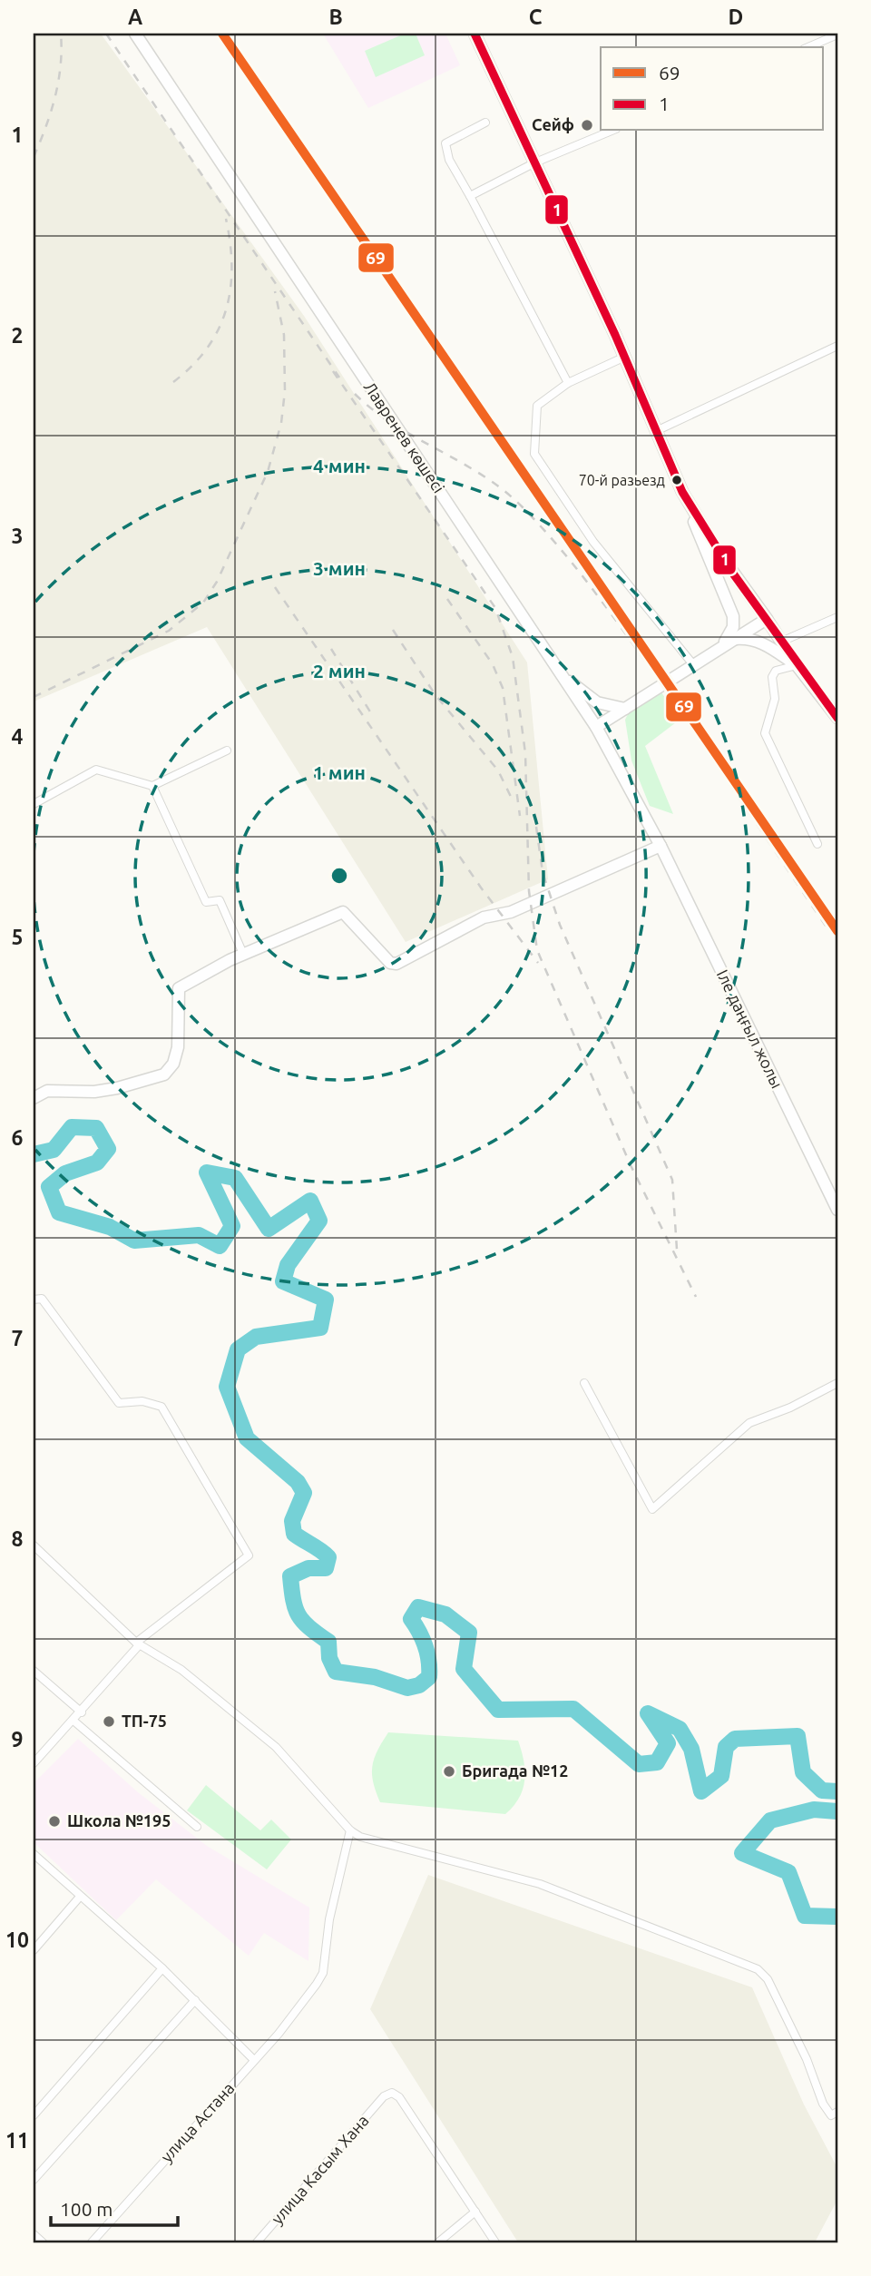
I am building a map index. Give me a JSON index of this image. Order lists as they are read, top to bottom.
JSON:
{
  "streets": {
    "main road": ["Лавренев көшесі", "Іле даңғыл жолы"],
    "street": ["улица Астана", "улица Касым Хана"]
  },
  "crossings": [
    ["Лавренев көшесі", "Іле даңғыл жолы"]
  ],
  "places": [
    "Сейф",
    "70-й разьезд",
    "ТП-75",
    "Бригада №12",
    "Школа №195"
  ],
  "lines": ["transit line 69", "transit line 1"],
  "legend": ["69", "1"],
  "scale_bar": "100 m",
  "grid": {
    "columns": [
      "A",
      "B",
      "C",
      "D"
    ],
    "rows": [
      "1",
      "2",
      "3",
      "4",
      "5",
      "6",
      "7",
      "8",
      "9",
      "10",
      "11"
    ]
  },
  "rings": [
    "4 мин",
    "3 мин",
    "2 мин",
    "1 мин"
  ]
}
